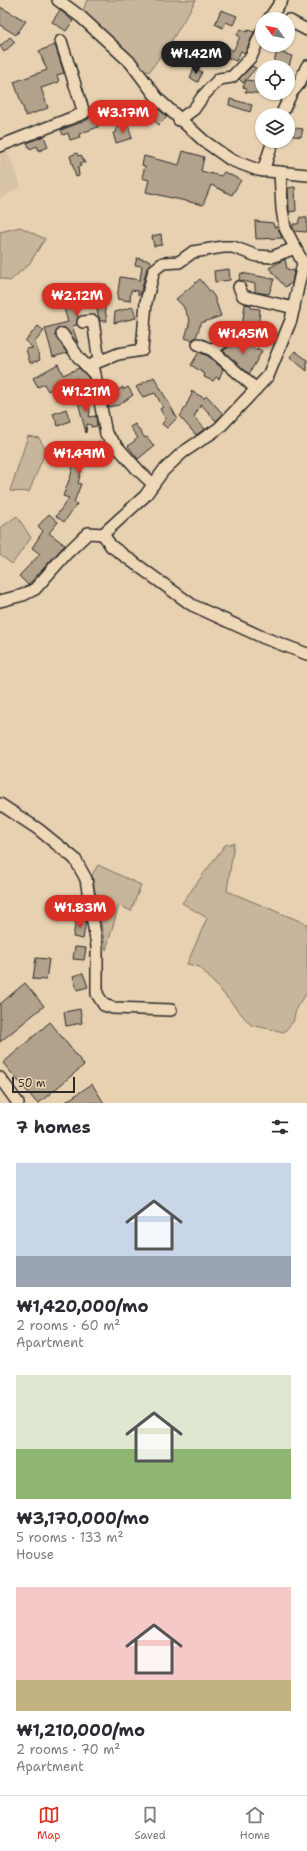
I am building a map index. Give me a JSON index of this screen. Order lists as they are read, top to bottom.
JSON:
{
  "scale_bar": "50 m",
  "north": "top left",
  "page": {
    "price": [
      "₩1.42M",
      "₩3.17M",
      "₩2.12M",
      "₩1.45M",
      "₩1.21M",
      "₩1.49M",
      "₩1.83M"
    ],
    "scale": "50 m",
    "heading": "7 homes",
    "list": [
      {
        "name": "₩1,420,000/mo",
        "note": "2 rooms · 60 m² · Apartment"
      },
      {
        "name": "₩3,170,000/mo",
        "note": "5 rooms · 133 m² · House"
      },
      {
        "name": "₩1,210,000/mo",
        "note": "2 rooms · 70 m² · Apartment"
      }
    ],
    "tabs": ["Map", "Saved", "Home"]
  }
}
